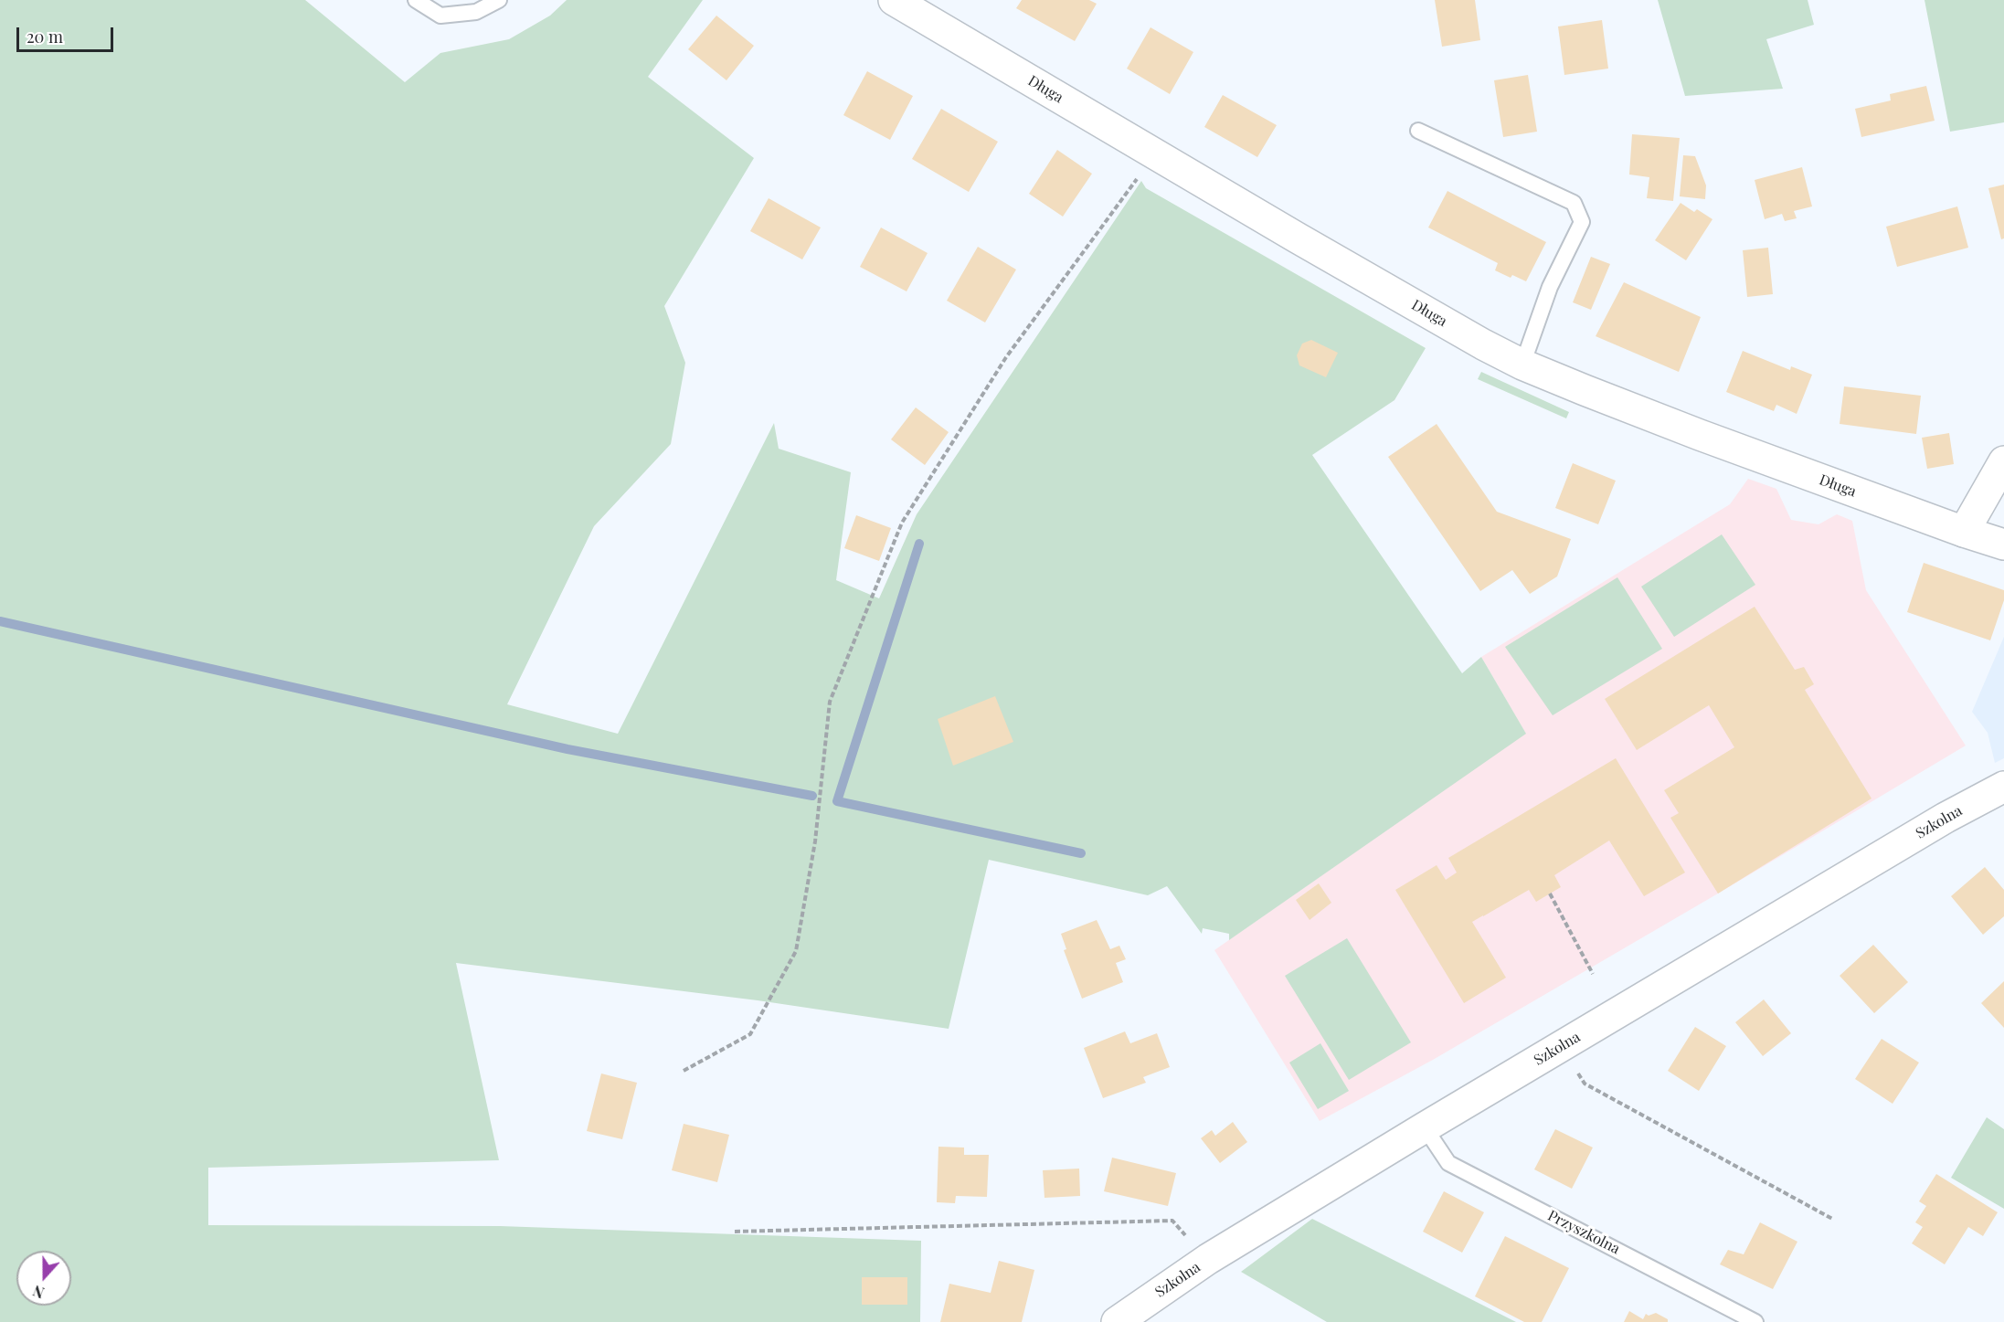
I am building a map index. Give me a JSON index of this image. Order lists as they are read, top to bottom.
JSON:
{
  "streets": {
    "street": ["Długa", "Szkolna"],
    "lane": ["Przyszkolna"]
  },
  "crossings": [
    ["Szkolna", "Przyszkolna"]
  ],
  "scale_bar": "20 m",
  "north": "bottom"
}
